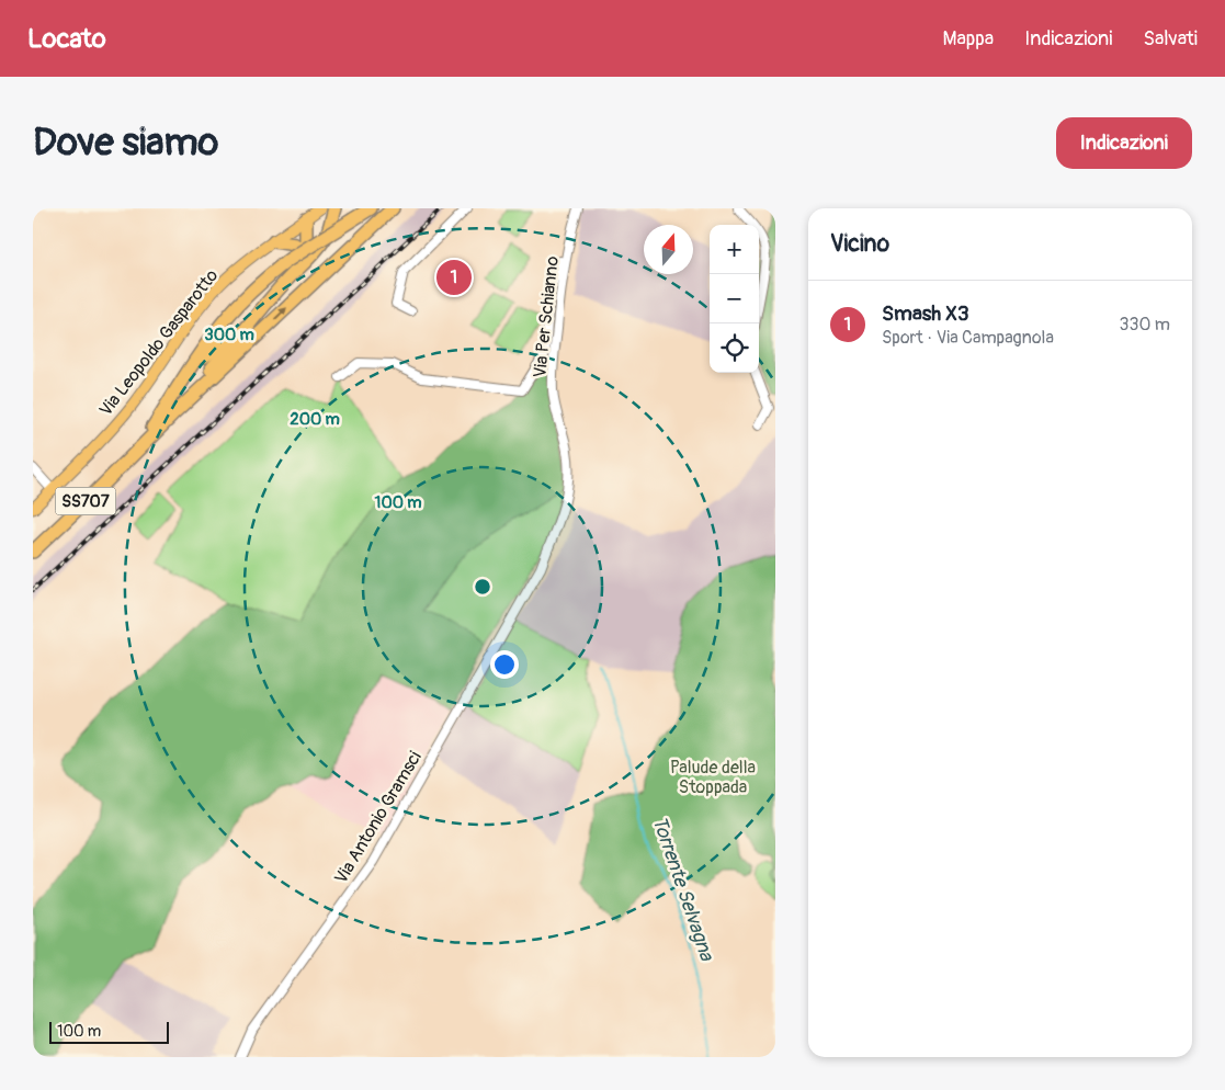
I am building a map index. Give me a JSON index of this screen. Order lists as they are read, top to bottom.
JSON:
{
  "streets": {
    "highway": ["SS707"],
    "main road": ["Via Leopoldo Gasparotto"],
    "street": ["Via Per Schianno", "Via Antonio Gramsci"]
  },
  "crossings": [
    ["Via Per Schianno", "Via Antonio Gramsci"]
  ],
  "water": ["Torrente Selvagna"],
  "parks": ["Palude della Stoppada"],
  "scale_bar": "100 m",
  "north": "top",
  "page": {
    "header": "Locato",
    "nav": ["Mappa", "Indicazioni", "Salvati"],
    "buttons": "Indicazioni",
    "title": "Dove siamo",
    "heading": "Vicino",
    "map_buttons": ["+", "−"],
    "pins": "1",
    "list": [
      {
        "mark": "1",
        "name": "Smash X3",
        "note": "Sport · Via Campagnola",
        "value": "330 m"
      }
    ],
    "scale": "100 m"
  },
  "rings": ["300 m", "200 m", "100 m"]
}
